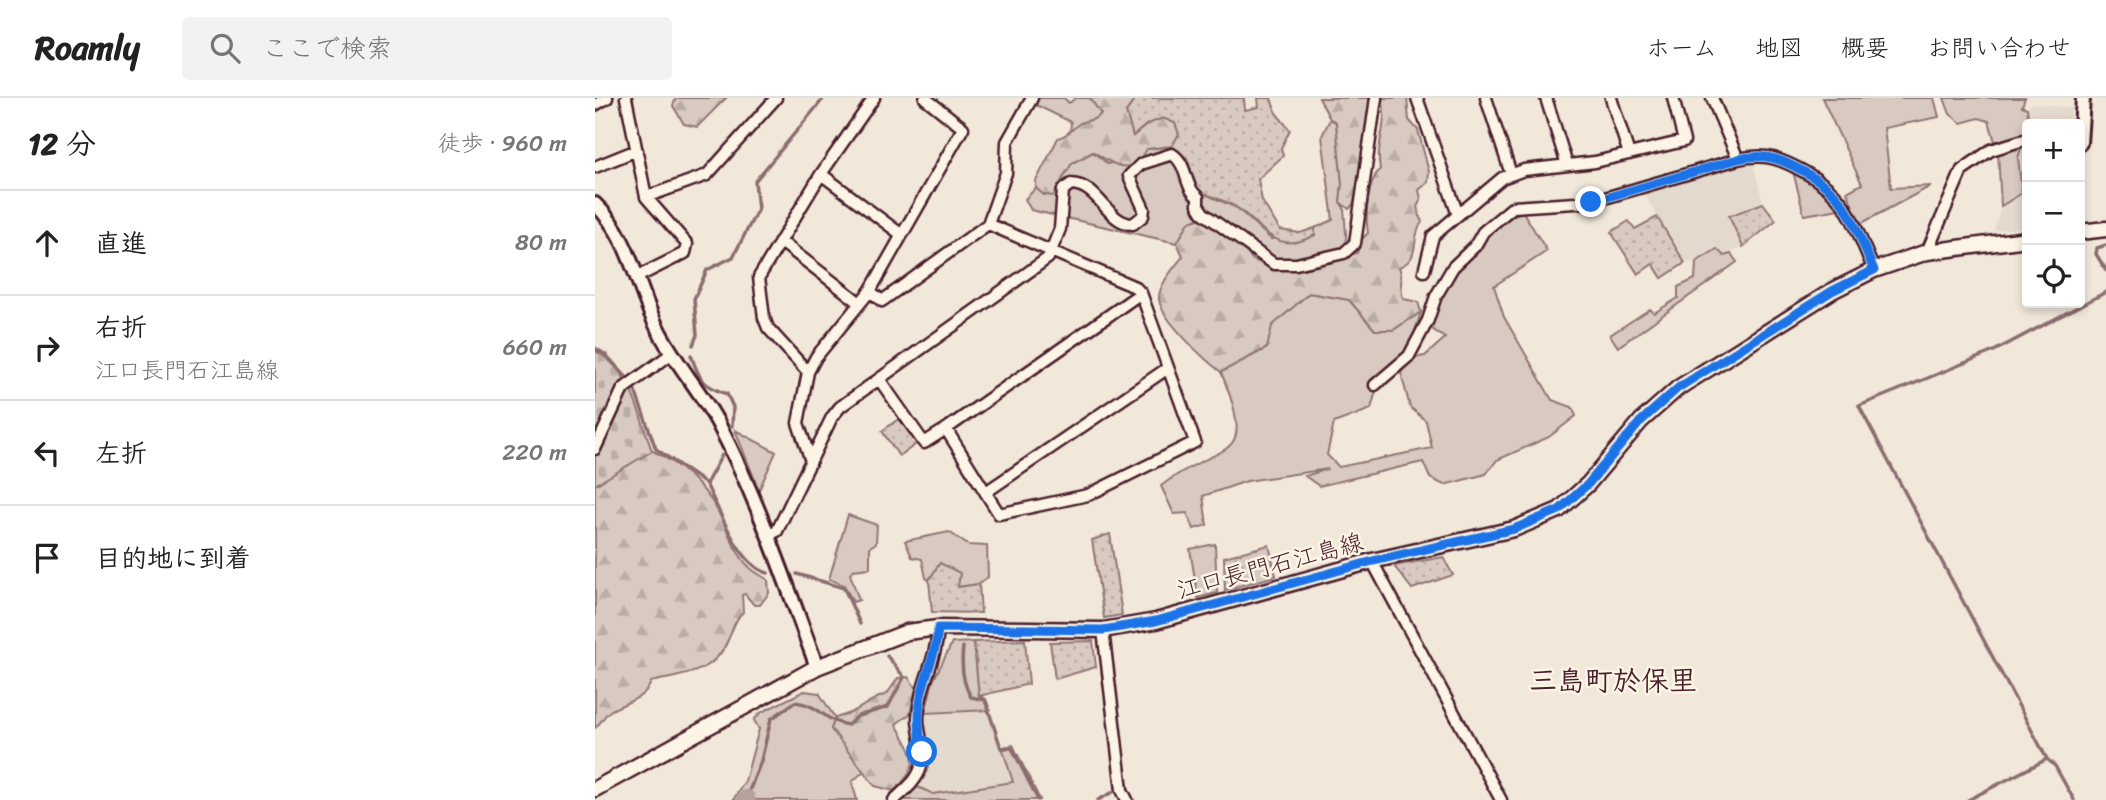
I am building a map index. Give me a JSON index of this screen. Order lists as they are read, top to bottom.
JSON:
{
  "streets": {
    "main road": ["江口長門石江島線"]
  },
  "districts": ["三島町於保里"],
  "page": {
    "header": "Roamly",
    "search": "ここで検索",
    "nav": [
      "ホーム",
      "地図",
      "概要",
      "お問い合わせ"
    ],
    "heading": ["12 分", "徒歩 · 960 m"],
    "map_buttons": ["+", "−"],
    "list": [
      ["直進", "80 m"],
      ["右折", "江口長門石江島線", "660 m"],
      ["左折", "220 m"],
      "目的地に到着"
    ]
  }
}
